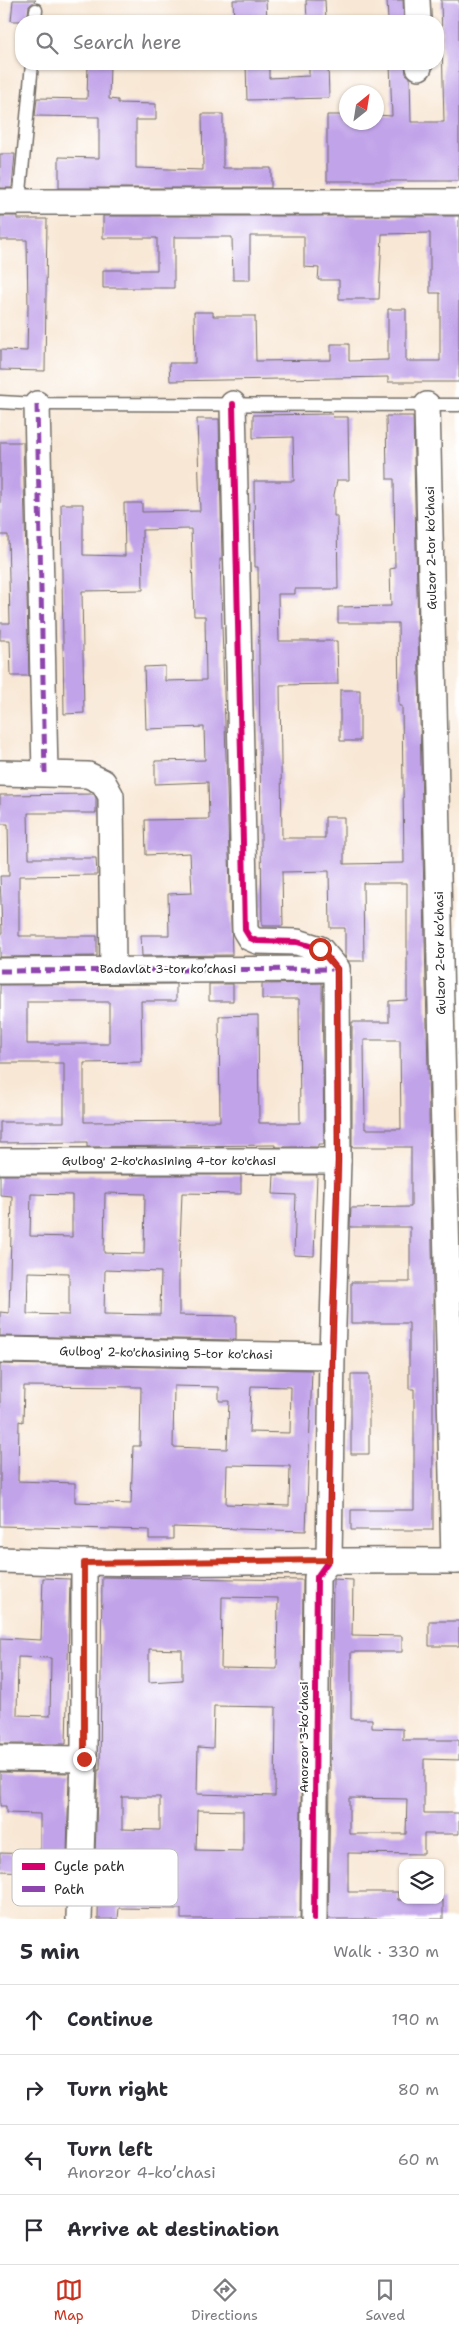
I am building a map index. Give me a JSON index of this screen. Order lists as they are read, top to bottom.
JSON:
{
  "streets": {
    "street": [
      "Gulzor 2-tor koʼchasi",
      "Badavlat 3-tor koʼchasi",
      "Gulbog' 2-ko'chasining 4-tor ko'chasi",
      "Gulbog' 2-ko'chasining 5-tor ko'chasi",
      "Аnorzor 3-koʼchasi"
    ]
  },
  "legend": ["Cycle path", "Path"],
  "north": "top right",
  "page": {
    "search": "Search here",
    "heading": ["5 min", "Walk · 330 m"],
    "list": [
      ["Continue", "190 m"],
      ["Turn right", "80 m"],
      ["Turn left", "Аnorzor 4-koʼchasi", "60 m"],
      "Arrive at destination"
    ],
    "nav": ["Map", "Directions", "Saved"]
  }
}
